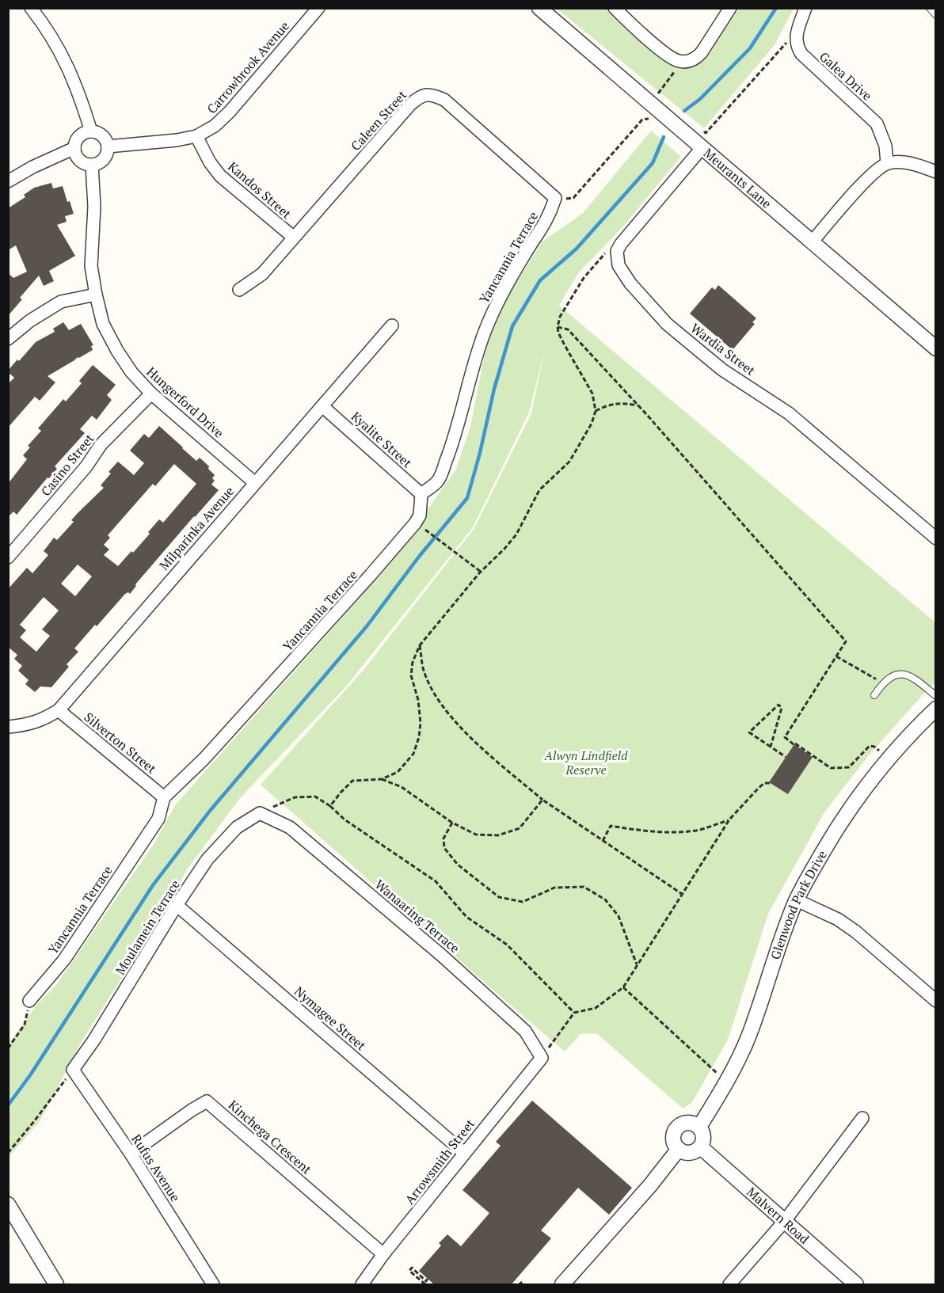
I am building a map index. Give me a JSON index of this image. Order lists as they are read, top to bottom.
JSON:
{
  "streets": {
    "street": [
      "Carrowbrook Avenue",
      "Galea Drive",
      "Caleen Street",
      "Meurants Lane",
      "Kandos Street",
      "Yancannia Terrace",
      "Wardia Street",
      "Hungerford Drive",
      "Kyalite Street",
      "Casino Street",
      "Milparinka Avenue",
      "Silverton Street",
      "Glenwood Park Drive",
      "Wanaaring Terrace",
      "Moulamein Terrace",
      "Nymagee Street",
      "Kinchega Crescent",
      "Arrowsmith Street",
      "Rufus Avenue",
      "Malvern Road"
    ]
  },
  "crossings": [
    ["Carrowbrook Avenue", "Kandos Street"],
    ["Carrowbrook Avenue", "Hungerford Drive"],
    ["Caleen Street", "Kandos Street"],
    ["Caleen Street", "Yancannia Terrace"],
    ["Yancannia Terrace", "Kyalite Street"],
    ["Yancannia Terrace", "Silverton Street"],
    ["Hungerford Drive", "Casino Street"],
    ["Hungerford Drive", "Milparinka Avenue"],
    ["Kyalite Street", "Milparinka Avenue"],
    ["Milparinka Avenue", "Silverton Street"],
    ["Glenwood Park Drive", "Malvern Road"],
    ["Wanaaring Terrace", "Moulamein Terrace"],
    ["Wanaaring Terrace", "Arrowsmith Street"],
    ["Moulamein Terrace", "Nymagee Street"],
    ["Moulamein Terrace", "Rufus Avenue"],
    ["Nymagee Street", "Arrowsmith Street"],
    ["Kinchega Crescent", "Arrowsmith Street"],
    ["Kinchega Crescent", "Rufus Avenue"]
  ],
  "parks": ["Alwyn Lindfield Reserve"]
}
